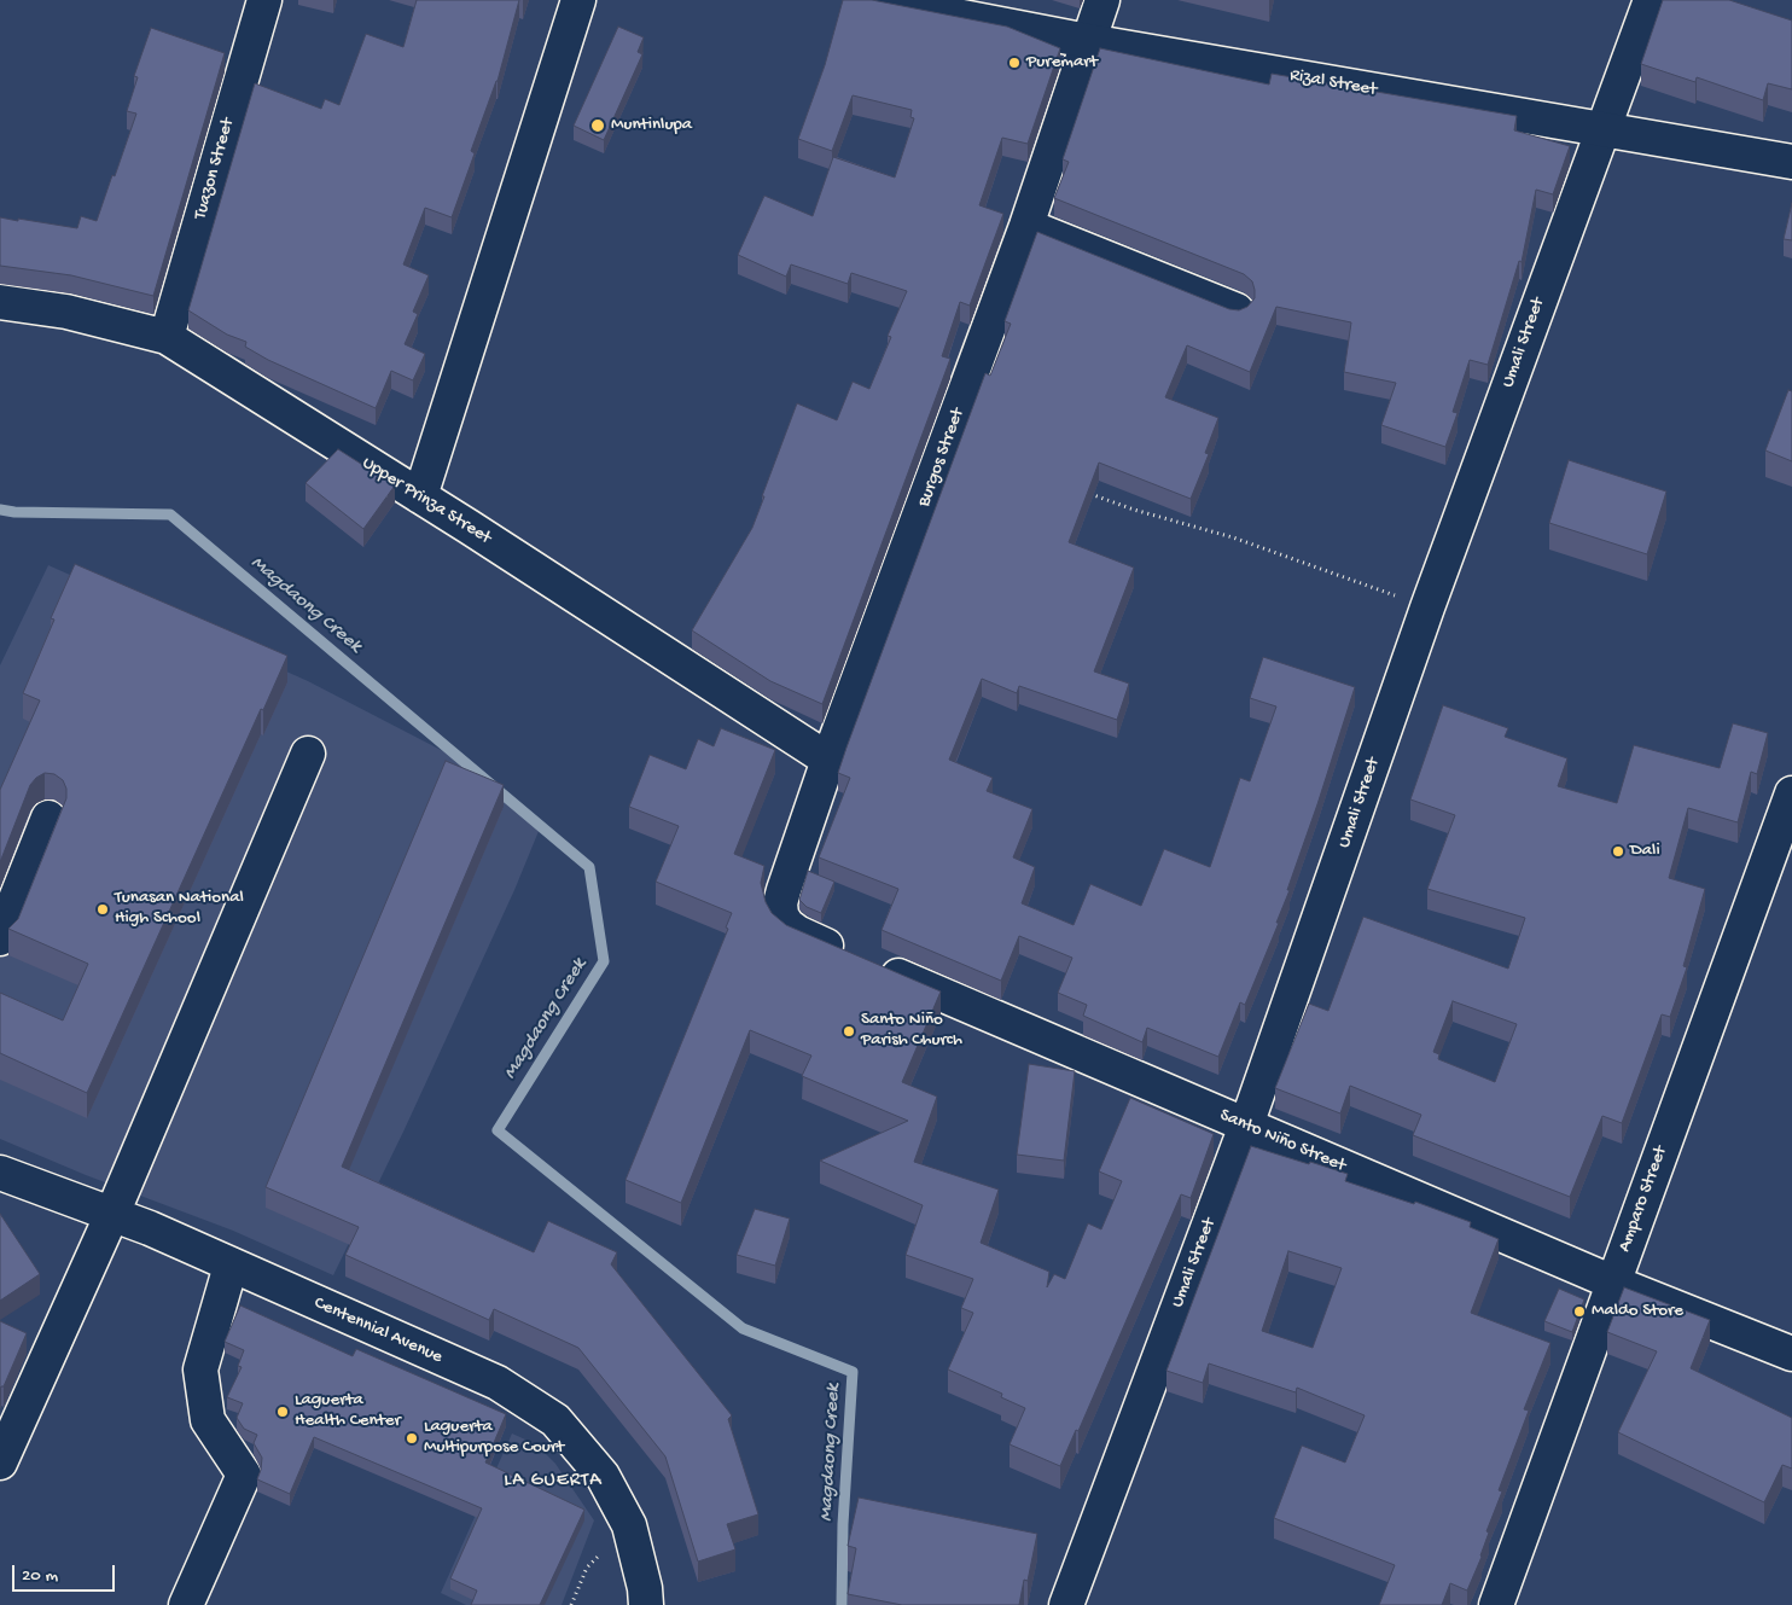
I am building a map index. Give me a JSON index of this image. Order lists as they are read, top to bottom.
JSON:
{
  "streets": {
    "street": [
      "Rizal Street",
      "Tuazon Street",
      "Umali Street",
      "Burgos Street",
      "Upper Prinza Street",
      "Santo Niño Street",
      "Amparo Street",
      "Centennial Avenue"
    ]
  },
  "crossings": [
    ["Rizal Street", "Umali Street"],
    ["Rizal Street", "Burgos Street"],
    ["Tuazon Street", "Upper Prinza Street"],
    ["Umali Street", "Santo Niño Street"],
    ["Burgos Street", "Upper Prinza Street"],
    ["Burgos Street", "Santo Niño Street"],
    ["Santo Niño Street", "Amparo Street"]
  ],
  "districts": ["LA GUERTA"],
  "water": ["Magdaong Creek"],
  "places": [
    "Puremart",
    "Muntinlupa",
    "Dali",
    "Tunasan National High School",
    "Santo Niño Parish Church",
    "Maldo Store",
    "Laguerta Health Center",
    "Laguerta Multipurpose Court"
  ],
  "scale_bar": "20 m"
}
